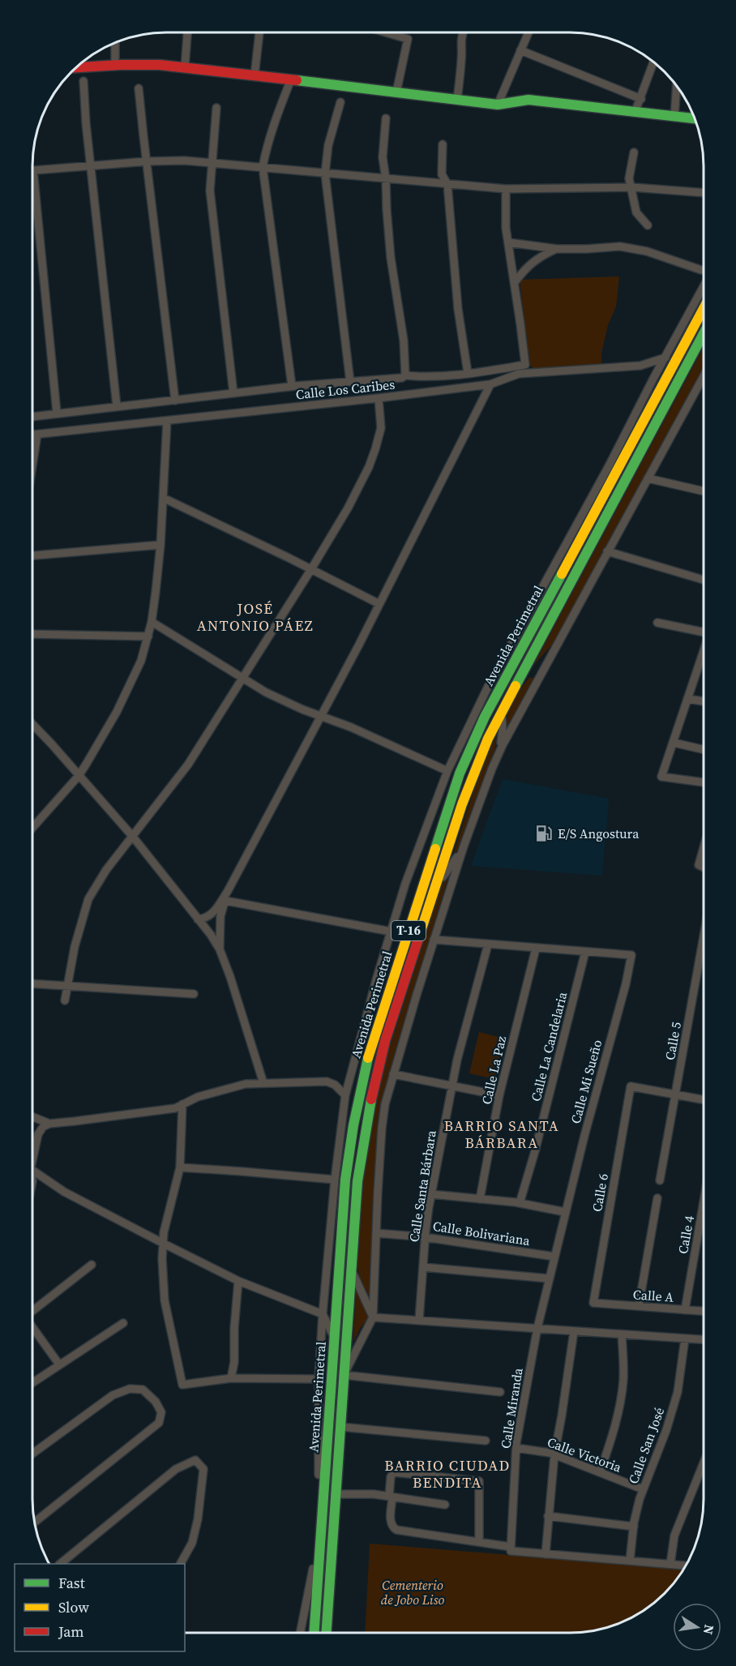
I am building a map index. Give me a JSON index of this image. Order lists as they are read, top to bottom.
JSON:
{
  "streets": {
    "main road": ["Avenida Perimetral", "T-16"],
    "street": [
      "Calle Los Caribes",
      "Calle 5",
      "Calle La Candelaria",
      "Calle La Paz",
      "Calle Mi Sueño",
      "Calle Santa Bárbara",
      "Calle 6",
      "Calle Bolivariana",
      "Calle 4",
      "Calle A",
      "Calle Miranda",
      "Calle San José",
      "Calle Victoria"
    ]
  },
  "crossings": [
    ["Calle 5", "Calle 6"],
    ["Calle La Candelaria", "Calle Mi Sueño"],
    ["Calle Mi Sueño", "Calle Bolivariana"],
    ["Calle Mi Sueño", "Calle Miranda"],
    ["Calle Santa Bárbara", "Calle Bolivariana"],
    ["Calle 6", "Calle A"],
    ["Calle 4", "Calle A"],
    ["Calle Miranda", "Calle Victoria"],
    ["Calle San José", "Calle Victoria"]
  ],
  "districts": ["JOSÉ ANTONIO PÁEZ", "BARRIO SANTA BÁRBARA", "BARRIO CIUDAD BENDITA"],
  "parks": ["Cementerio de Jobo Liso"],
  "places": {
    "fuel station": ["E/S Angostura"]
  },
  "legend": ["Fast", "Slow", "Jam"],
  "north": "right"
}
